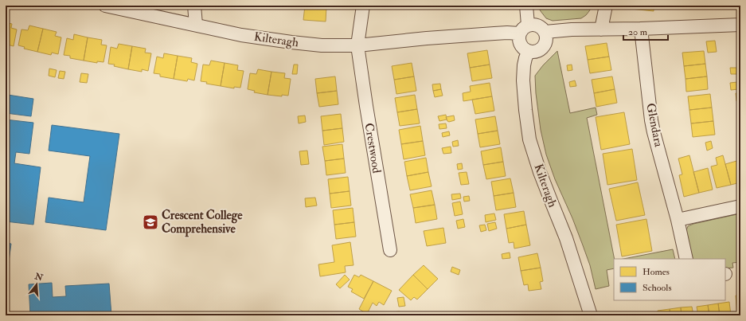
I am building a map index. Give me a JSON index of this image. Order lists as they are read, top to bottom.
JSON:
{
  "streets": {
    "street": ["Kilteragh", "Glendara", "Crestwood"]
  },
  "crossings": [
    ["Kilteragh", "Crestwood"]
  ],
  "places": {
    "school or university": ["Crescent College Comprehensive"]
  },
  "legend": ["Homes", "Schools"],
  "scale_bar": "20 m",
  "north": "top"
}
